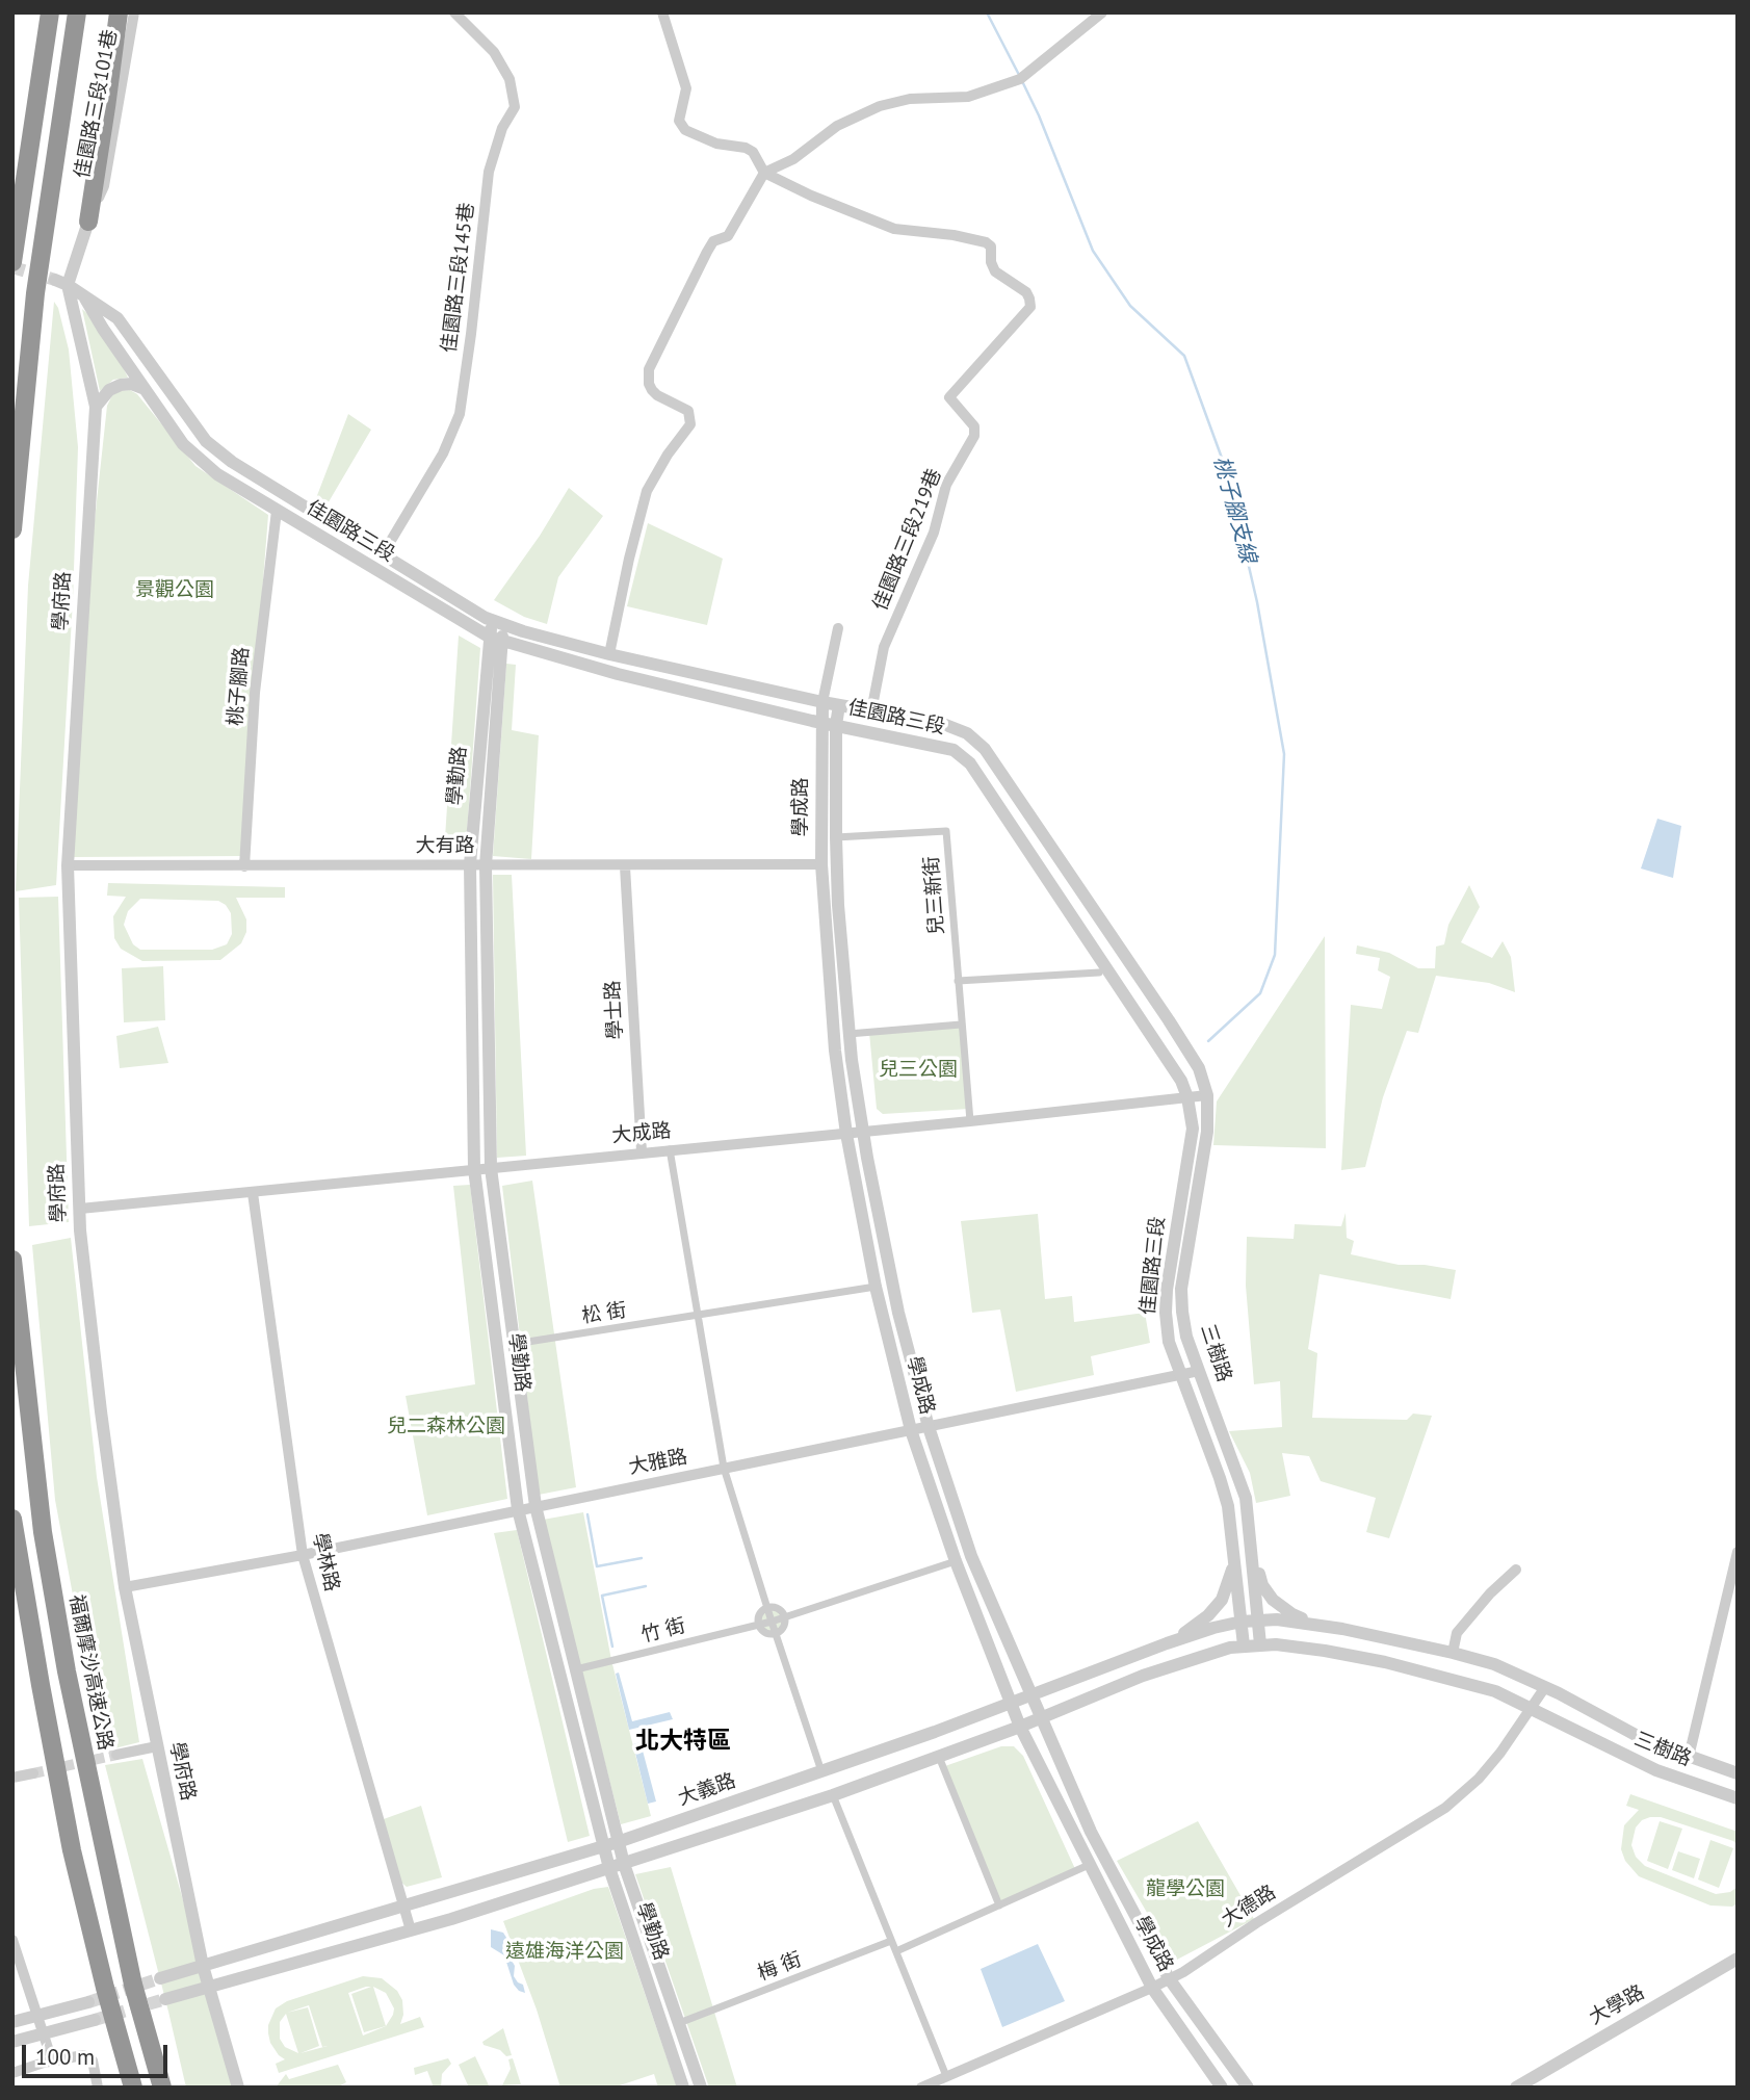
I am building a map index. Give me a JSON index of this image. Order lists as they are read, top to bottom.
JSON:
{
  "streets": {
    "highway": ["福爾摩沙高速公路"],
    "street": [
      "佳園路三段101巷",
      "佳園路三段145巷",
      "佳園路三段",
      "佳園路三段219巷",
      "學府路",
      "桃子腳路",
      "學勤路",
      "學成路",
      "大有路",
      "兒三新街",
      "學士路",
      "大成路",
      "松 街",
      "三樹路",
      "大雅路",
      "學林路",
      "竹 街",
      "大義路",
      "大德路",
      "梅 街",
      "大學路"
    ]
  },
  "crossings": [
    ["佳園路三段101巷", "佳園路三段"],
    ["佳園路三段101巷", "學府路"],
    ["佳園路三段145巷", "佳園路三段"],
    ["佳園路三段", "佳園路三段219巷"],
    ["佳園路三段", "學府路"],
    ["佳園路三段", "桃子腳路"],
    ["佳園路三段", "學勤路"],
    ["佳園路三段", "學成路"],
    ["佳園路三段", "大成路"],
    ["佳園路三段", "三樹路"],
    ["佳園路三段", "大雅路"],
    ["佳園路三段", "大義路"],
    ["學府路", "大有路"],
    ["學府路", "大成路"],
    ["學府路", "大雅路"],
    ["學府路", "大義路"],
    ["桃子腳路", "大有路"],
    ["學勤路", "大有路"],
    ["學勤路", "大成路"],
    ["學勤路", "松 街"],
    ["學勤路", "大雅路"],
    ["學勤路", "竹 街"],
    ["學勤路", "大義路"],
    ["學勤路", "梅 街"],
    ["學成路", "大有路"],
    ["學成路", "兒三新街"],
    ["學成路", "大成路"],
    ["學成路", "松 街"],
    ["學成路", "大雅路"],
    ["學成路", "竹 街"],
    ["學成路", "大義路"],
    ["學成路", "大德路"],
    ["大有路", "學士路"],
    ["兒三新街", "大成路"],
    ["學士路", "大成路"],
    ["大成路", "三樹路"],
    ["大成路", "學林路"],
    ["三樹路", "大雅路"],
    ["三樹路", "大義路"],
    ["三樹路", "大德路"],
    ["大雅路", "學林路"],
    ["學林路", "大義路"]
  ],
  "districts": ["北大特區"],
  "water": ["桃子腳支線"],
  "parks": [
    "景觀公園",
    "兒三公園",
    "兒二森林公園",
    "龍學公園",
    "遠雄海洋公園"
  ],
  "scale_bar": "100 m"
}
